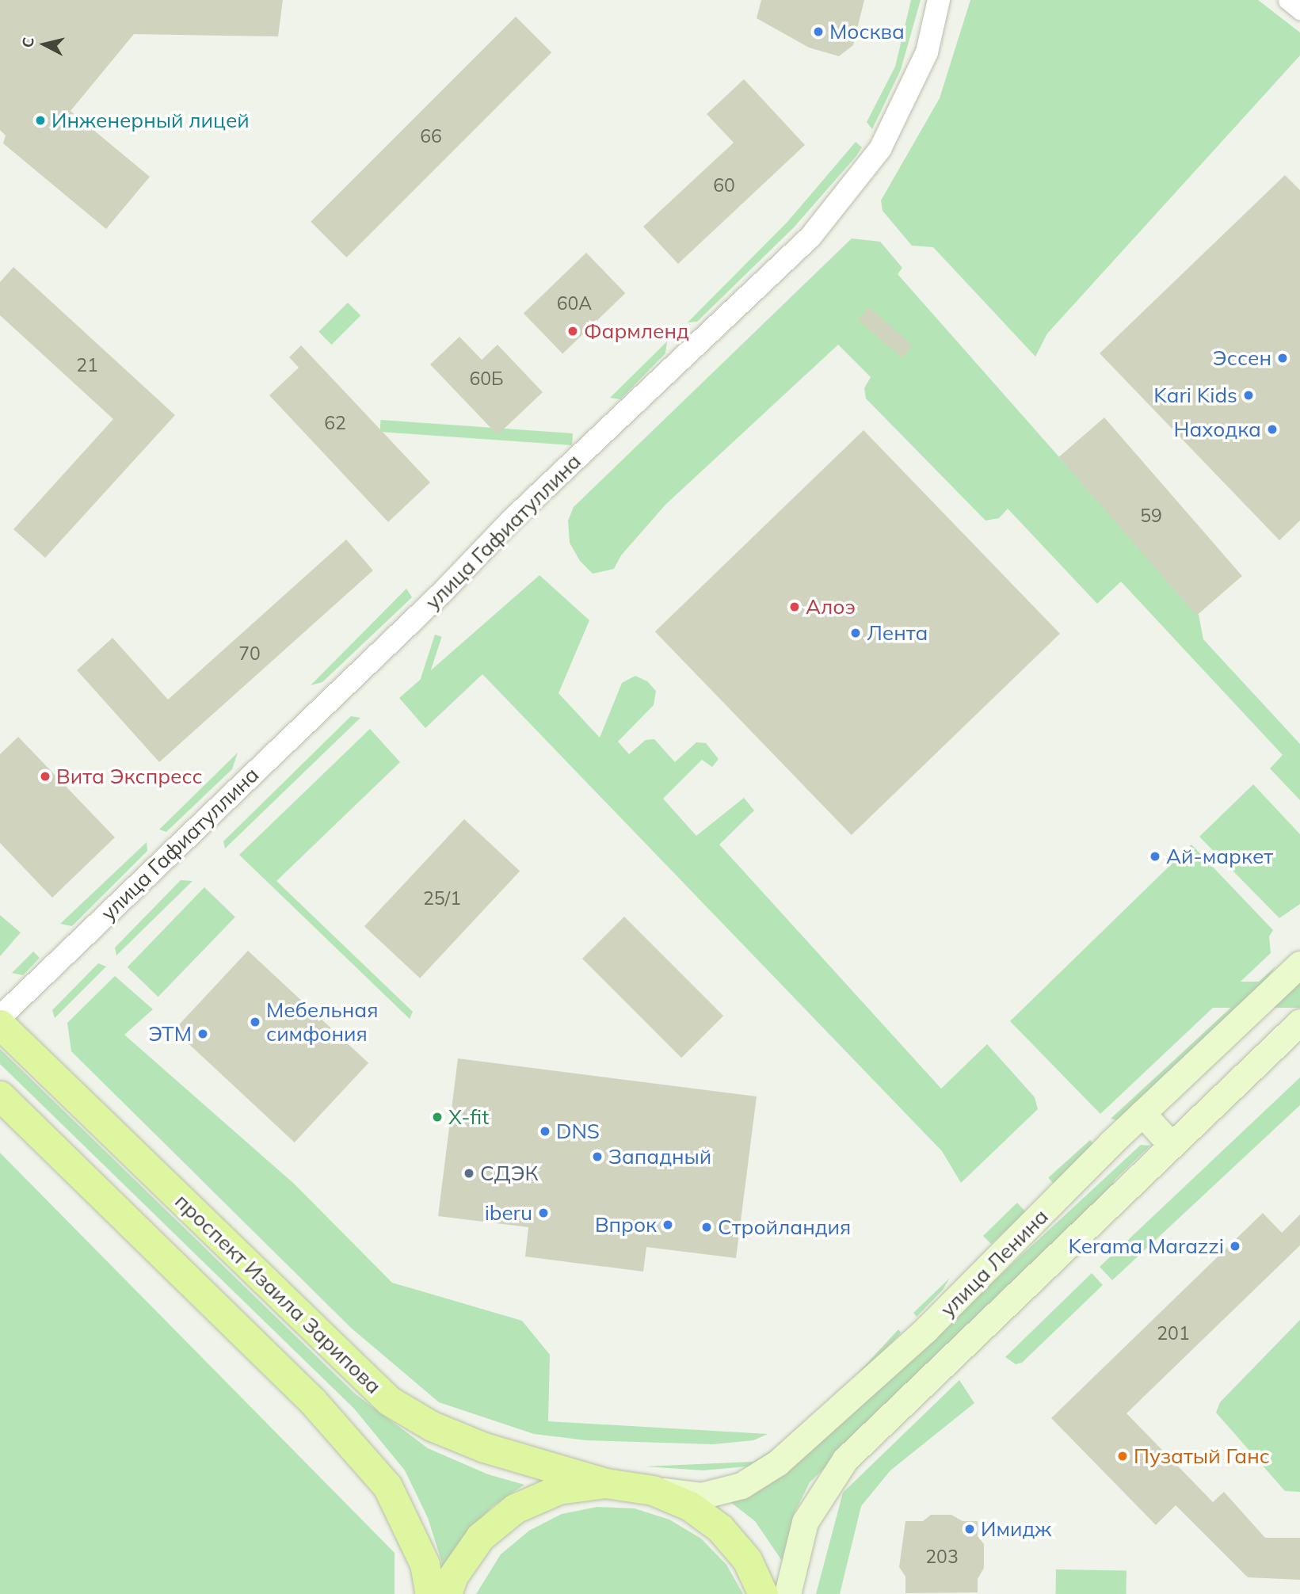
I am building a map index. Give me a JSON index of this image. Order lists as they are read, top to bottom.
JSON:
{
  "streets": {
    "main road": ["улица Ленина", "проспект Изаила Зарипова"],
    "street": ["улица Гафиатуллина"]
  },
  "places": [
    "Москва",
    "Инженерный лицей",
    "Фармленд",
    "Эссен",
    "Kari Kids",
    "Находка",
    "Алоэ",
    "Лента",
    "Вита Экспресс",
    "Ай-маркет",
    "Мебельная симфония",
    "ЭТМ",
    "X-fit",
    "DNS",
    "Западный",
    "СДЭК",
    "iberu",
    "Впрок",
    "Стройландия",
    "Kerama Marazzi",
    "Пузатый Ганс",
    "Имидж"
  ],
  "house_numbers": [
    "66",
    "60",
    "60А",
    "21",
    "60Б",
    "62",
    "59",
    "70",
    "25/1",
    "201",
    "203"
  ],
  "north": "left"
}
